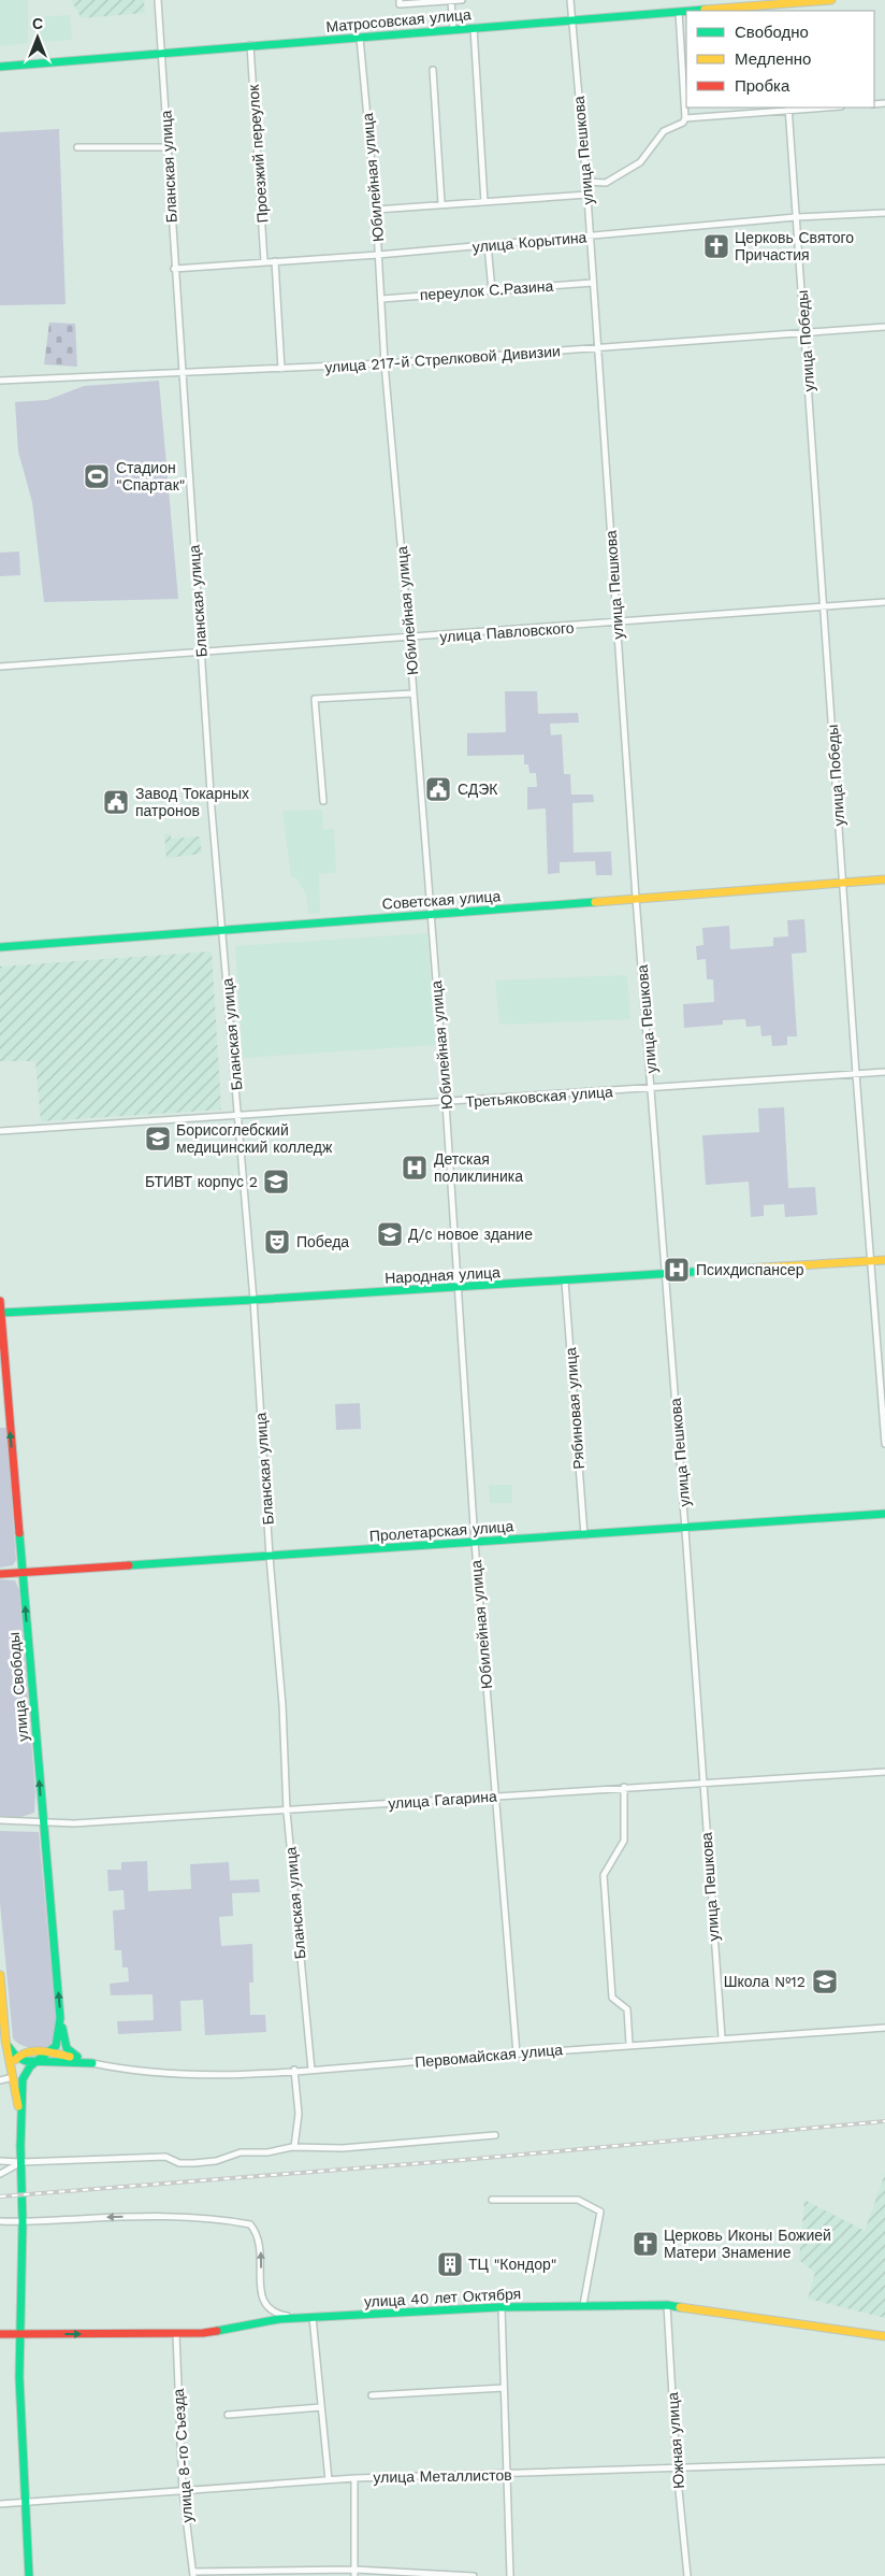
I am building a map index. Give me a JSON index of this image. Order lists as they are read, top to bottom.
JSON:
{
  "streets": {
    "main road": [
      "Матросовская улица",
      "Советская улица",
      "Народная улица",
      "Пролетарская улица",
      "улица Свободы",
      "улица 40 лет Октября"
    ],
    "street": [
      "улица Пешкова",
      "Проезжий переулок",
      "Бланская улица",
      "Юбилейная улица",
      "улица Корытина",
      "переулок С.Разина",
      "улица Победы",
      "улица 217-й Стрелковой Дивизии",
      "улица Павловского",
      "Третьяковская улица",
      "Рябиновая улица",
      "улица Гагарина",
      "Первомайская улица",
      "Южная улица",
      "улица 8-го Съезда",
      "улица Металлистов"
    ]
  },
  "crossings": [
    ["Матросовская улица", "улица Пешкова"],
    ["Матросовская улица", "Проезжий переулок"],
    ["Матросовская улица", "Бланская улица"],
    ["Матросовская улица", "Юбилейная улица"],
    ["улица Пешкова", "улица Корытина"],
    ["улица Пешкова", "переулок С.Разина"],
    ["улица Пешкова", "улица 217-й Стрелковой Дивизии"],
    ["улица Пешкова", "улица Павловского"],
    ["улица Пешкова", "Советская улица"],
    ["улица Пешкова", "Третьяковская улица"],
    ["улица Пешкова", "Народная улица"],
    ["улица Пешкова", "Пролетарская улица"],
    ["улица Пешкова", "улица Гагарина"],
    ["улица Пешкова", "Первомайская улица"],
    ["Проезжий переулок", "улица Корытина"],
    ["Бланская улица", "улица Корытина"],
    ["Бланская улица", "улица 217-й Стрелковой Дивизии"],
    ["Бланская улица", "улица Павловского"],
    ["Бланская улица", "Советская улица"],
    ["Бланская улица", "Третьяковская улица"],
    ["Бланская улица", "Народная улица"],
    ["Бланская улица", "Пролетарская улица"],
    ["Бланская улица", "улица Гагарина"],
    ["Бланская улица", "Первомайская улица"],
    ["Юбилейная улица", "улица Корытина"],
    ["Юбилейная улица", "переулок С.Разина"],
    ["Юбилейная улица", "улица 217-й Стрелковой Дивизии"],
    ["Юбилейная улица", "улица Павловского"],
    ["Юбилейная улица", "Советская улица"],
    ["Юбилейная улица", "Третьяковская улица"],
    ["Юбилейная улица", "Народная улица"],
    ["Юбилейная улица", "Пролетарская улица"],
    ["Юбилейная улица", "улица Гагарина"],
    ["Юбилейная улица", "Первомайская улица"],
    ["улица Корытина", "улица Победы"],
    ["улица Победы", "улица 217-й Стрелковой Дивизии"],
    ["улица Победы", "улица Павловского"],
    ["улица Победы", "Советская улица"],
    ["улица Победы", "Третьяковская улица"],
    ["улица Победы", "Народная улица"],
    ["Народная улица", "Рябиновая улица"],
    ["Народная улица", "улица Свободы"],
    ["Рябиновая улица", "Пролетарская улица"],
    ["Пролетарская улица", "улица Свободы"],
    ["улица Свободы", "улица Гагарина"],
    ["улица 40 лет Октября", "Южная улица"],
    ["улица 40 лет Октября", "улица 8-го Съезда"],
    ["Южная улица", "улица Металлистов"],
    ["улица 8-го Съезда", "улица Металлистов"]
  ],
  "one_way": ["улица Свободы"],
  "places": {
    "church": ["Церковь Святого Причастия", "Церковь Иконы Божией Матери Знамение"],
    "sports": ["Стадион \"Спартак\""],
    "public building": ["СДЭК", "Завод Токарных патронов"],
    "school or university": [
      "Борисоглебский медицинский колледж",
      "БТИВТ корпус 2",
      "Д/с новое здание",
      "Школа №12"
    ],
    "hospital": ["Детская поликлиника", "Психдиспансер"],
    "theatre": ["Победа"],
    "building": ["ТЦ \"Кондор\""]
  },
  "legend": ["Свободно", "Медленно", "Пробка"],
  "north": "top"
}
